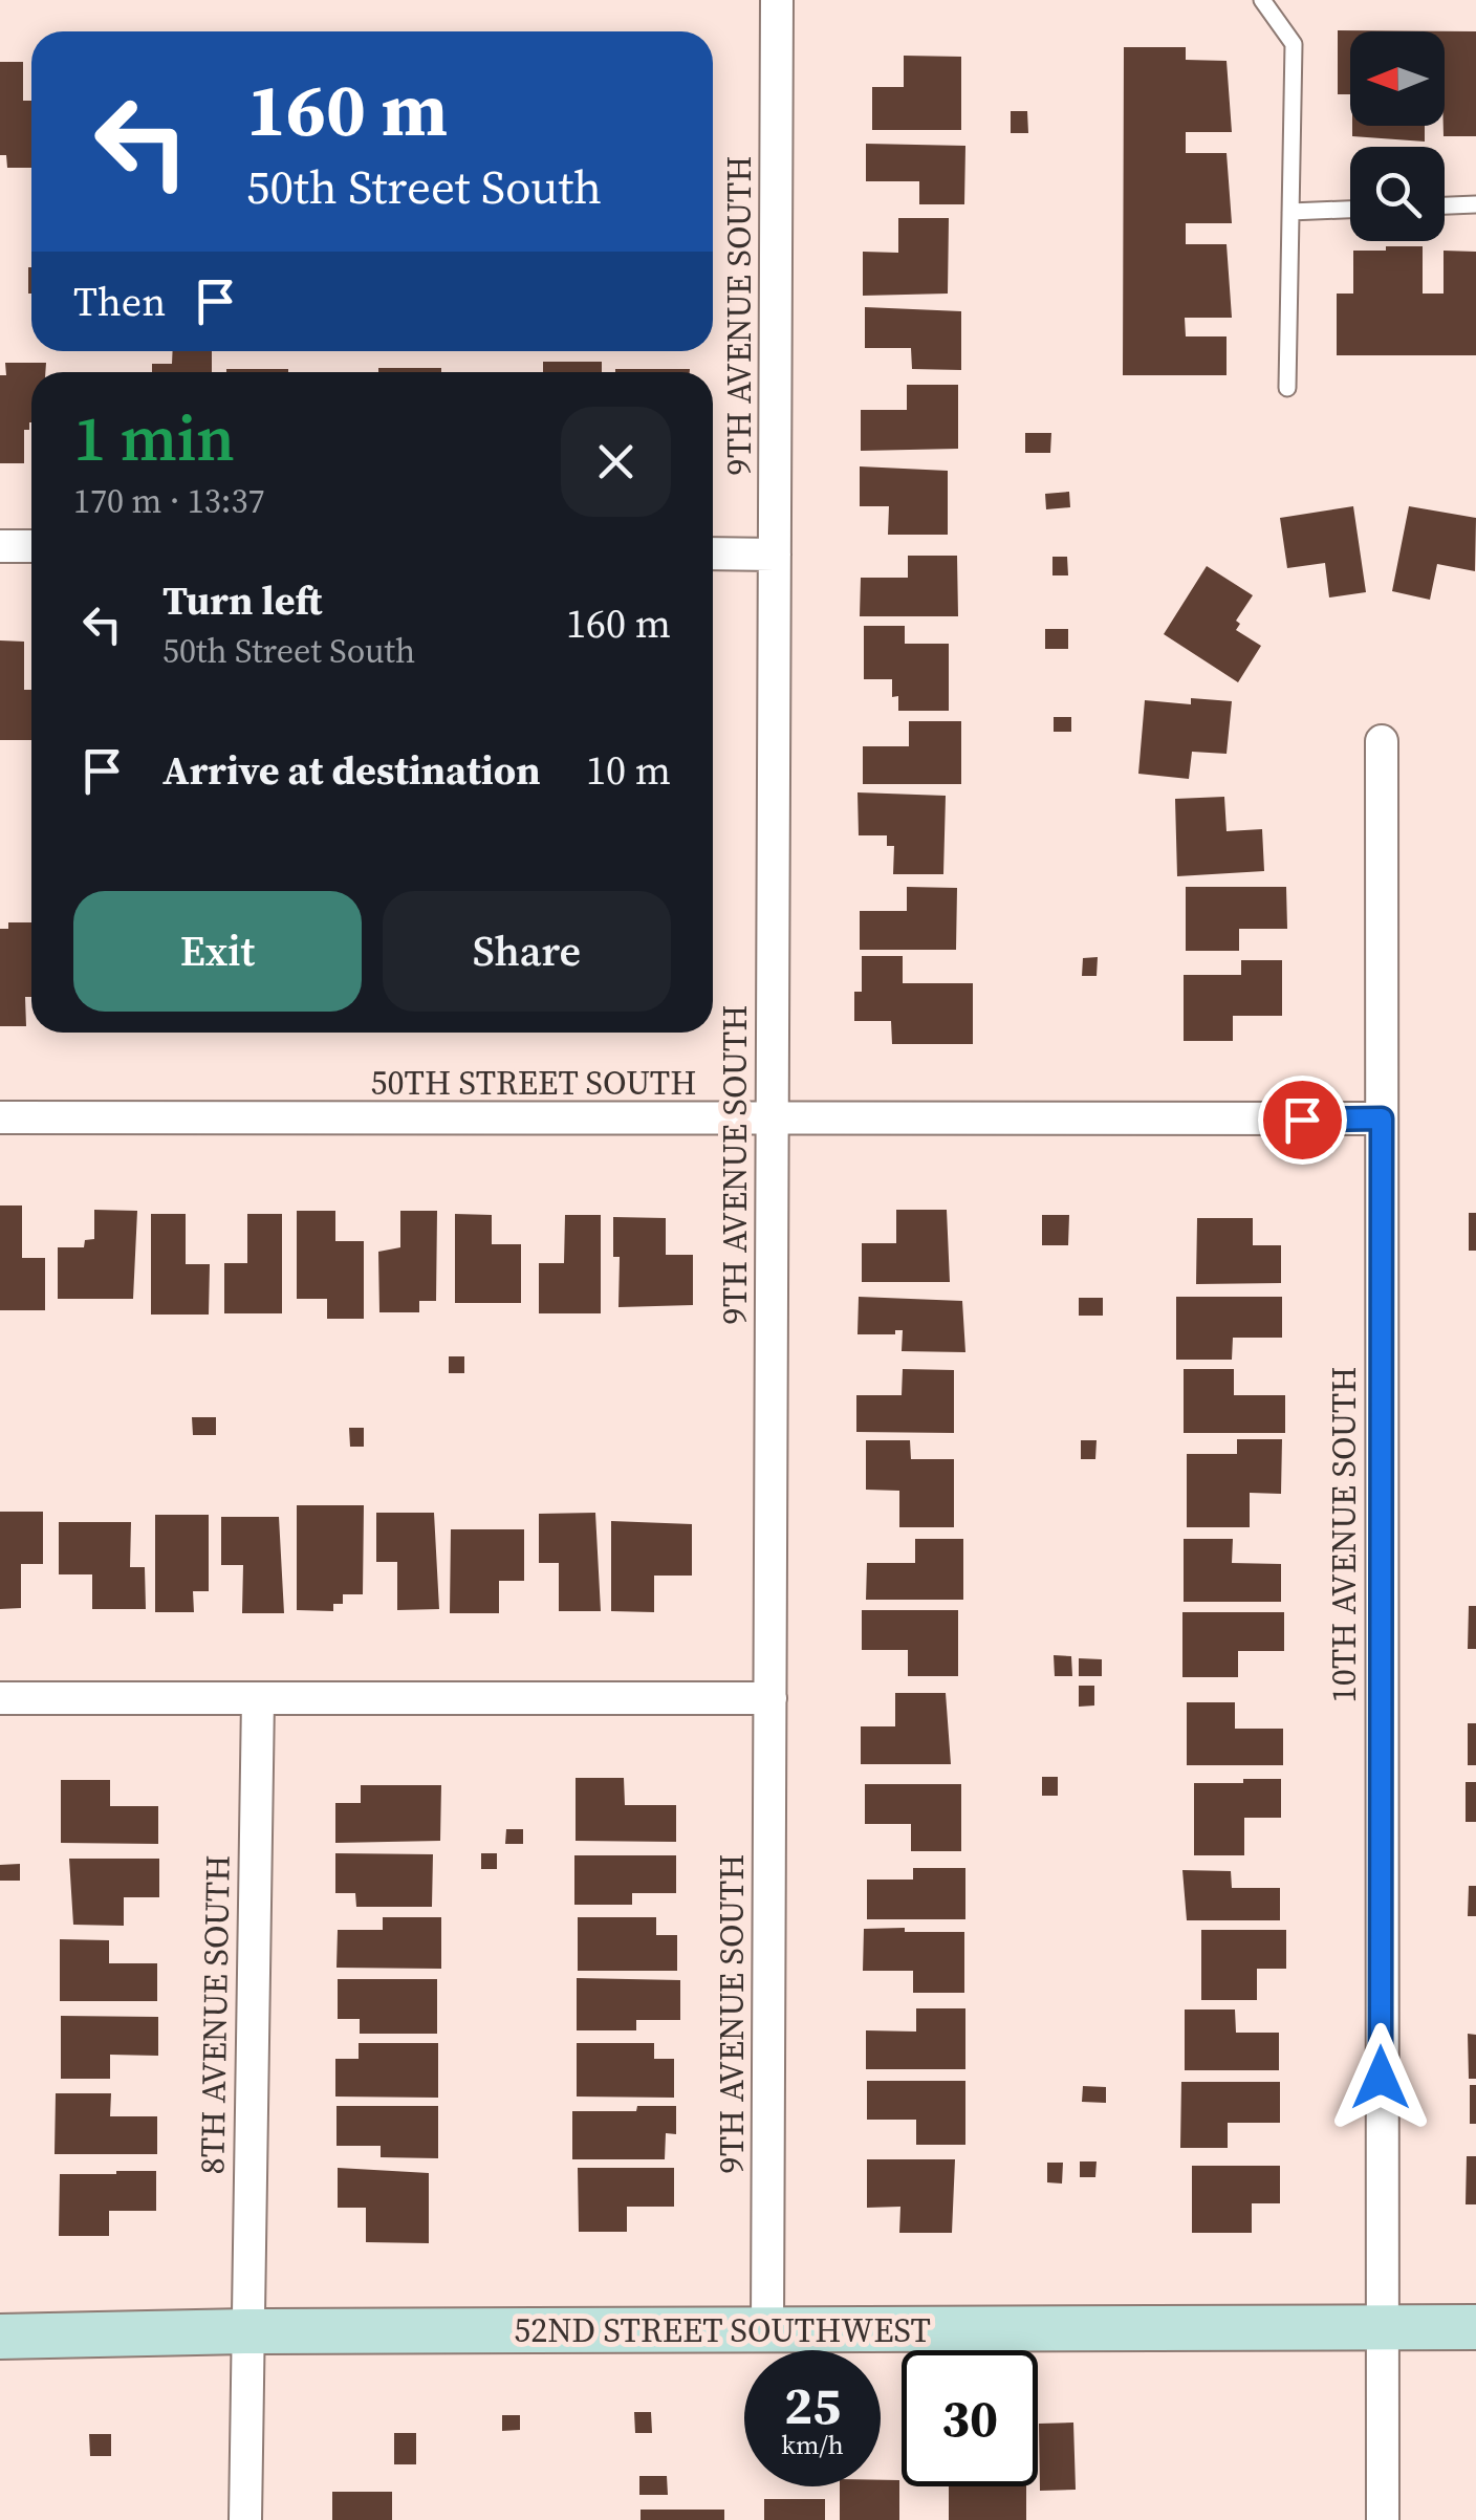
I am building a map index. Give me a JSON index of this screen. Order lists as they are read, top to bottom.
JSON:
{
  "streets": {
    "street": [
      "9TH AVENUE SOUTH",
      "50TH STREET SOUTH",
      "10TH AVENUE SOUTH",
      "8TH AVENUE SOUTH",
      "52ND STREET SOUTHWEST"
    ]
  },
  "crossings": [
    ["9TH AVENUE SOUTH", "50TH STREET SOUTH"],
    ["9TH AVENUE SOUTH", "52ND STREET SOUTHWEST"],
    ["50TH STREET SOUTH", "10TH AVENUE SOUTH"],
    ["10TH AVENUE SOUTH", "52ND STREET SOUTHWEST"],
    ["8TH AVENUE SOUTH", "52ND STREET SOUTHWEST"]
  ],
  "north": "left",
  "page": {
    "turn": ["160 m", "50th Street South"],
    "then": "Then",
    "heading": ["1 min", "170 m · 13:37"],
    "list": [
      {
        "name": "Turn left",
        "note": "50th Street South",
        "value": "160 m"
      },
      {
        "name": "Arrive at destination",
        "value": "10 m"
      }
    ],
    "buttons": ["Exit", "Share"],
    "speed": "25 km/h",
    "limit": "30"
  }
}
